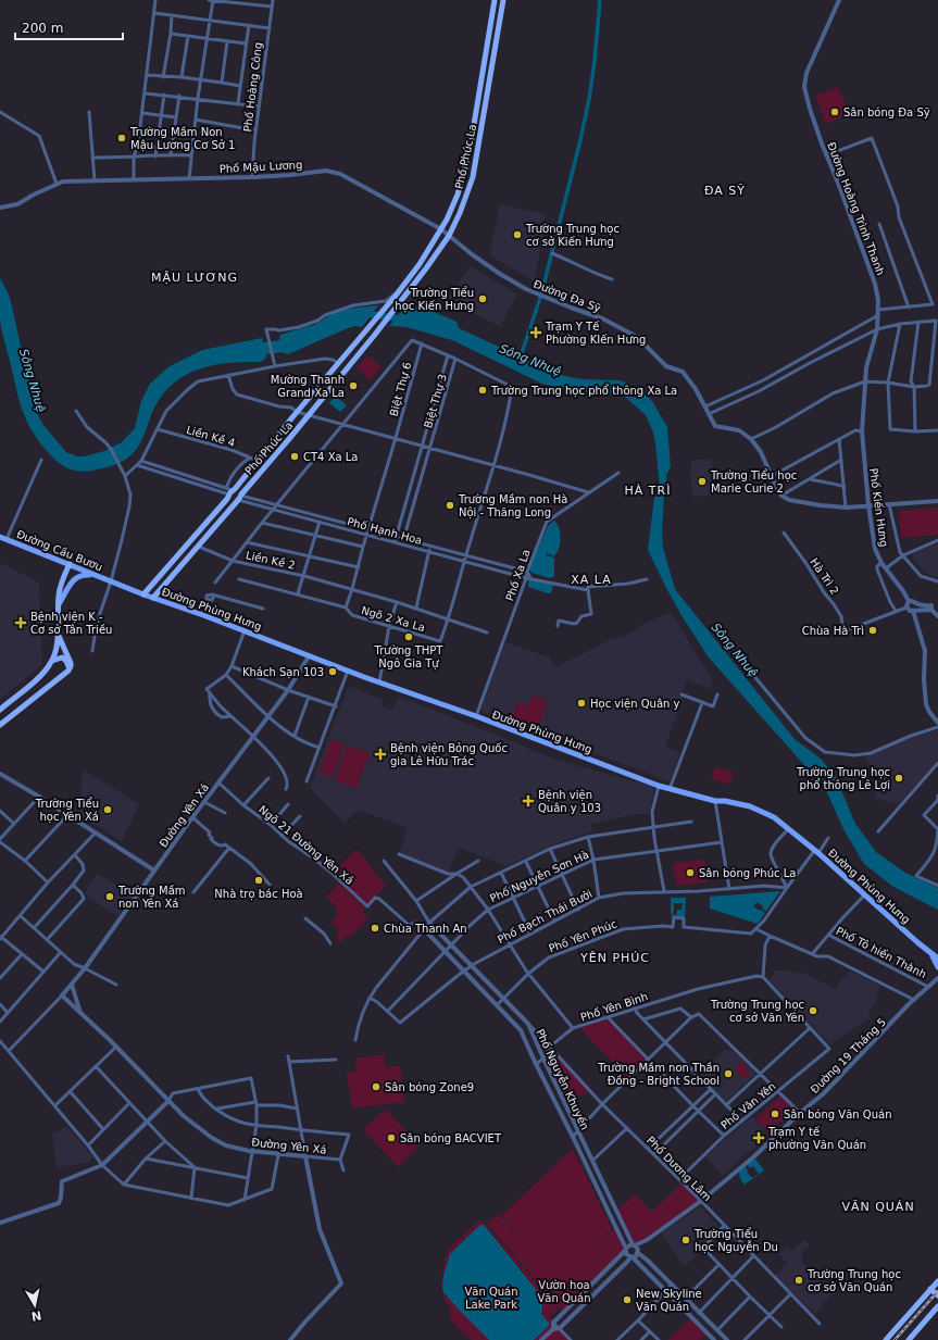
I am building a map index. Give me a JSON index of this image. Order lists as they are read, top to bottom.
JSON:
{
  "streets": {
    "highway": ["Phố Phúc La"],
    "main road": ["Đường Cầu Bươu", "Đường Phùng Hưng"],
    "street": [
      "Phố Hoàng Công",
      "Phố Mậu Lương",
      "Đường Hoàng Trình Thanh",
      "Đường Đa Sỹ",
      "Biệt Thự 6",
      "Biệt Thự 3",
      "Liền Kề 4",
      "Phố Kiến Hưng",
      "Phố Hạnh Hoa",
      "Liền Kề 2",
      "Phố Xa La",
      "Hà Trì 2",
      "Ngõ 2 Xa La",
      "Đường Yên Xá",
      "Ngõ 21 Đường Yên Xá",
      "Phố Nguyễn Sơn Hà",
      "Phố Bạch Thái Bưởi",
      "Phố Yên Phúc",
      "Phố Tô hiến Thành",
      "Phố Yên Bình",
      "Đường 19 Tháng 5",
      "Phố Nguyễn Khuyến",
      "Phố Văn Yên",
      "Phố Dương Lâm"
    ]
  },
  "crossings": [
    ["Phố Hoàng Công", "Phố Mậu Lương"],
    ["Phố Phúc La", "Phố Mậu Lương"],
    ["Phố Phúc La", "Đường Đa Sỹ"],
    ["Phố Phúc La", "Liền Kề 4"],
    ["Phố Phúc La", "Phố Hạnh Hoa"],
    ["Phố Phúc La", "Liền Kề 2"],
    ["Phố Phúc La", "Đường Phùng Hưng"],
    ["Phố Mậu Lương", "Đường Đa Sỹ"],
    ["Đường Hoàng Trình Thanh", "Phố Kiến Hưng"],
    ["Biệt Thự 6", "Phố Hạnh Hoa"],
    ["Biệt Thự 6", "Liền Kề 2"],
    ["Biệt Thự 6", "Ngõ 2 Xa La"],
    ["Biệt Thự 3", "Phố Hạnh Hoa"],
    ["Phố Hạnh Hoa", "Phố Xa La"],
    ["Đường Cầu Bươu", "Đường Phùng Hưng"],
    ["Liền Kề 2", "Ngõ 2 Xa La"],
    ["Phố Xa La", "Đường Phùng Hưng"],
    ["Đường Phùng Hưng", "Đường Yên Xá"],
    ["Đường Phùng Hưng", "Phố Tô hiến Thành"],
    ["Đường Yên Xá", "Ngõ 21 Đường Yên Xá"],
    ["Ngõ 21 Đường Yên Xá", "Phố Nguyễn Khuyến"],
    ["Phố Nguyễn Sơn Hà", "Phố Bạch Thái Bưởi"],
    ["Phố Nguyễn Sơn Hà", "Phố Yên Bình"],
    ["Phố Nguyễn Sơn Hà", "Phố Nguyễn Khuyến"],
    ["Phố Bạch Thái Bưởi", "Phố Yên Bình"],
    ["Phố Bạch Thái Bưởi", "Phố Nguyễn Khuyến"],
    ["Phố Yên Phúc", "Phố Yên Bình"],
    ["Phố Yên Phúc", "Phố Nguyễn Khuyến"],
    ["Phố Tô hiến Thành", "Đường 19 Tháng 5"],
    ["Đường 19 Tháng 5", "Phố Nguyễn Khuyến"],
    ["Đường 19 Tháng 5", "Phố Dương Lâm"],
    ["Phố Nguyễn Khuyến", "Phố Dương Lâm"],
    ["Phố Văn Yên", "Phố Dương Lâm"]
  ],
  "districts": [
    "ĐA SỸ",
    "MẬU LƯƠNG",
    "HÀ TRÌ",
    "XA LA",
    "YÊN PHÚC",
    "VĂN QUÁN"
  ],
  "water": ["Sông Nhuệ"],
  "parks": ["Vườn hoa Văn Quán", "Văn Quán Lake Park"],
  "places": {
    "other": [
      "Sân bóng Đa Sỹ",
      "Trường Mầm Non Mậu Lương Cơ Sở 1",
      "Trường Trung học cơ sở Kiến Hưng",
      "Trường Tiểu học Kiến Hưng",
      "Mường Thanh Grand Xa La",
      "Trường Trung học phổ thông Xa La",
      "CT4 Xa La",
      "Trường Tiểu học Marie Curie 2",
      "Trường Mầm non Hà Nội - Thăng Long",
      "Chùa Hà Trì",
      "Trường THPT Ngô Gia Tự",
      "Khách Sạn 103",
      "Học viện Quân y",
      "Trường Trung học phổ thông Lê Lợi",
      "Trường Tiểu học Yên Xá",
      "Sân bóng Phúc La",
      "Nhà trọ bác Hoà",
      "Trường Mầm non Yên Xá",
      "Chùa Thanh An",
      "Trường Trung học cơ sở Văn Yên",
      "Trường Mầm non Thần Đồng - Bright School",
      "Sân bóng Zone9",
      "Sân bóng Văn Quán",
      "Sân bóng BACVIET",
      "Trường Tiểu học Nguyễn Du",
      "Trường Trung học cơ sở Văn Quán",
      "New Skyline Văn Quán"
    ],
    "health": [
      "Trạm Y Tế Phường KIến Hưng",
      "Bệnh viện K - Cơ sở Tân Triều",
      "Bệnh viện Bỏng Quốc gia Lê Hữu Trác",
      "Bệnh viện Quân y 103",
      "Trạm Y tế phường Văn Quán"
    ]
  },
  "scale_bar": "200 m",
  "north": "bottom"
}
